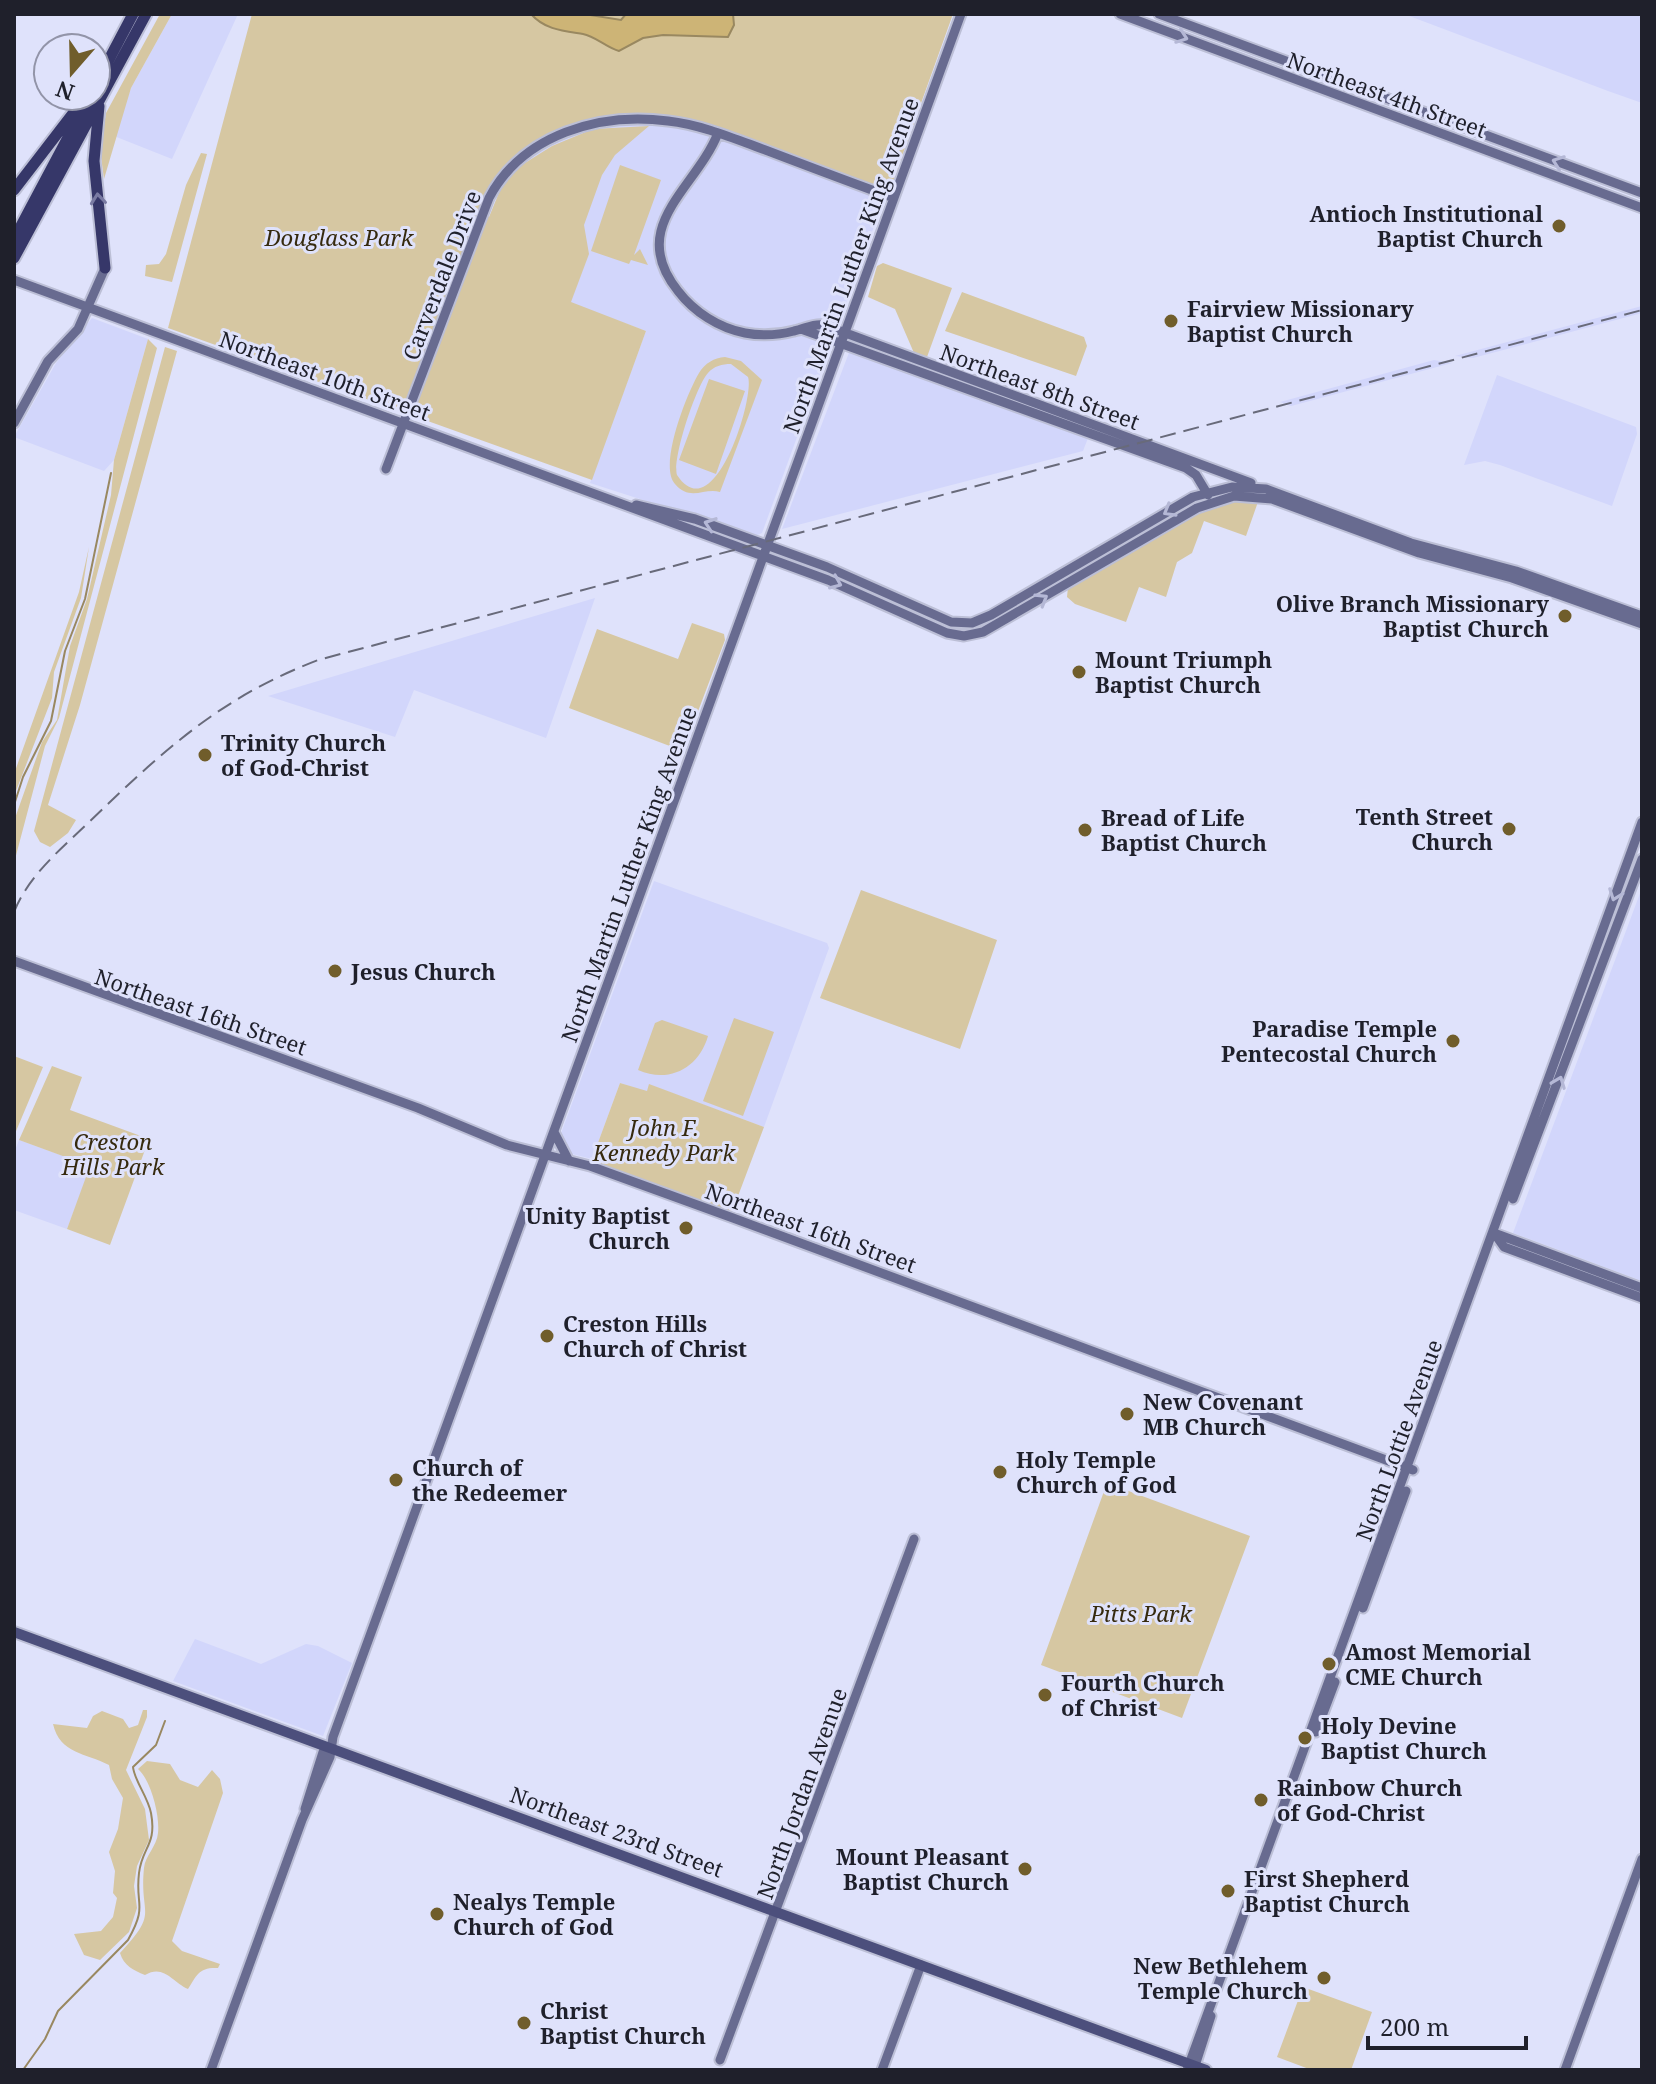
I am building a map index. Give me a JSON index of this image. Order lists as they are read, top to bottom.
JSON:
{
  "streets": {
    "main road": [
      "Northeast 4th Street",
      "North Martin Luther King Avenue",
      "Carverdale Drive",
      "Northeast 10th Street",
      "Northeast 8th Street",
      "Northeast 16th Street",
      "North Lottie Avenue",
      "North Jordan Avenue",
      "Northeast 23rd Street"
    ]
  },
  "crossings": [
    ["North Martin Luther King Avenue", "Carverdale Drive"],
    ["North Martin Luther King Avenue", "Northeast 10th Street"],
    ["North Martin Luther King Avenue", "Northeast 8th Street"],
    ["North Martin Luther King Avenue", "Northeast 16th Street"],
    ["North Martin Luther King Avenue", "Northeast 23rd Street"],
    ["Carverdale Drive", "Northeast 10th Street"],
    ["Carverdale Drive", "Northeast 8th Street"],
    ["Northeast 10th Street", "Northeast 8th Street"],
    ["Northeast 16th Street", "North Lottie Avenue"],
    ["North Lottie Avenue", "Northeast 23rd Street"],
    ["North Jordan Avenue", "Northeast 23rd Street"]
  ],
  "parks": [
    "Douglass Park",
    "John F. Kennedy Park",
    "Creston Hills Park",
    "Pitts Park"
  ],
  "places": [
    "Antioch Institutional Baptist Church",
    "Fairview Missionary Baptist Church",
    "Olive Branch Missionary Baptist Church",
    "Mount Triumph Baptist Church",
    "Trinity Church of God-Christ",
    "Tenth Street Church",
    "Bread of Life Baptist Church",
    "Jesus Church",
    "Paradise Temple Pentecostal Church",
    "Unity Baptist Church",
    "Creston Hills Church of Christ",
    "New Covenant MB Church",
    "Holy Temple Church of God",
    "Church of the Redeemer",
    "Amost Memorial CME Church",
    "Fourth Church of Christ",
    "Holy Devine Baptist Church",
    "Rainbow Church of God-Christ",
    "Mount Pleasant Baptist Church",
    "First Shepherd Baptist Church",
    "Nealys Temple Church of God",
    "New Bethlehem Temple Church",
    "Christ Baptist Church"
  ],
  "scale_bar": "200 m",
  "north": "bottom"
}
